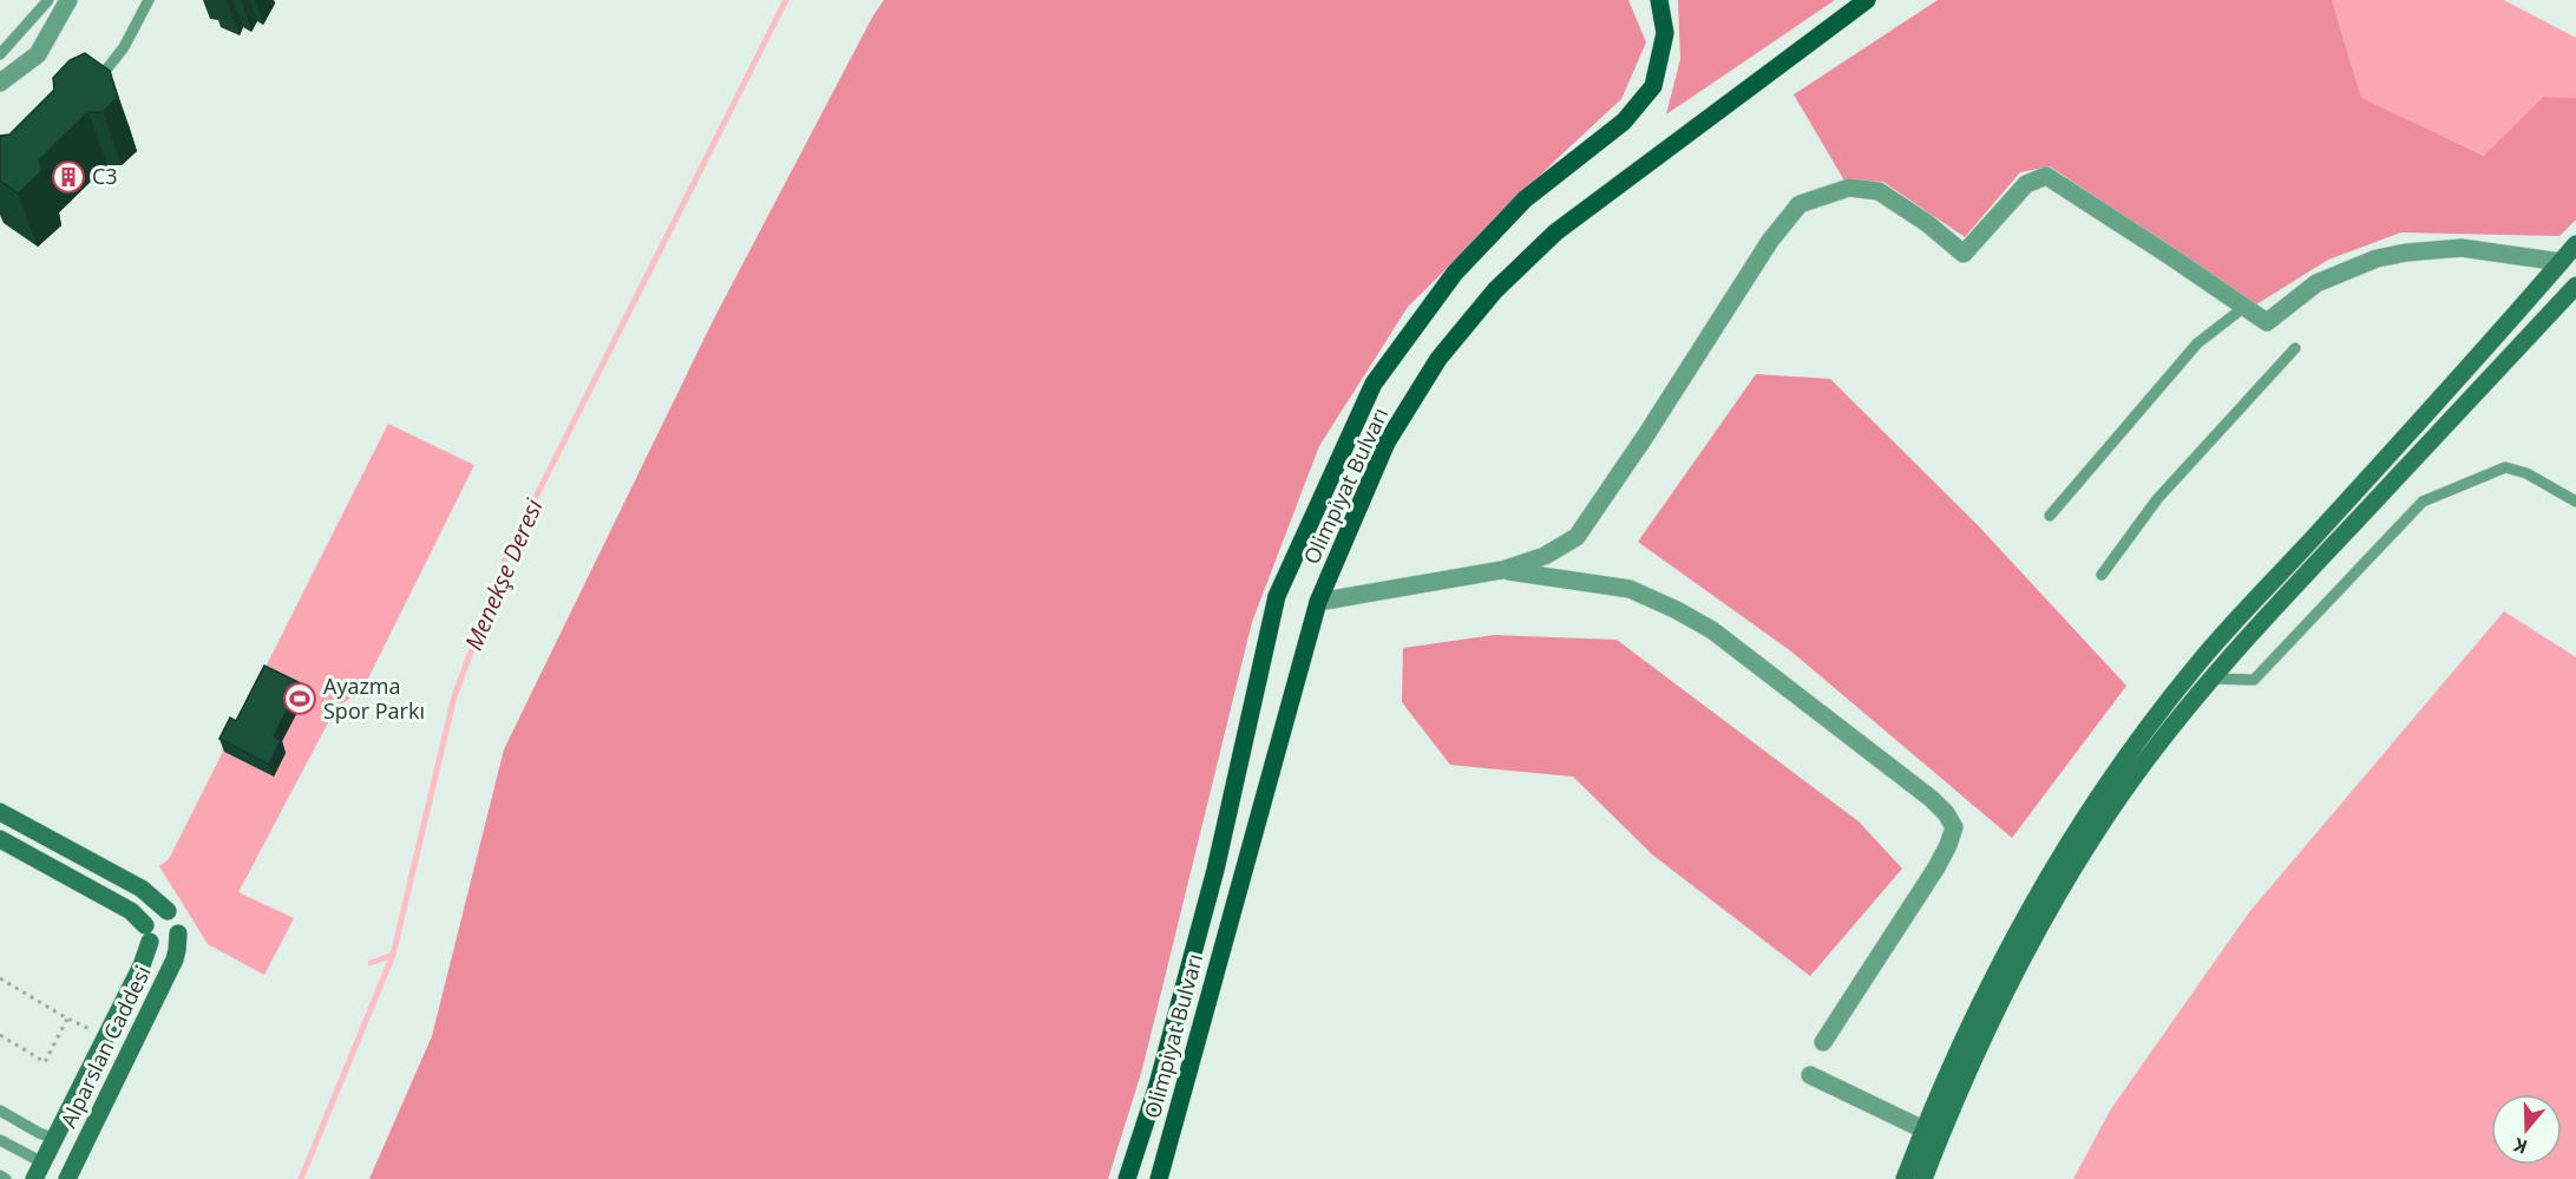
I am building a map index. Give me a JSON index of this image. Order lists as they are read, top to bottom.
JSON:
{
  "streets": {
    "main road": ["Olimpiyat Bulvarı"],
    "street": ["Alparslan Caddesi"]
  },
  "water": ["Menekşe Deresi"],
  "places": {
    "building": ["C3"],
    "sports": ["Ayazma Spor Parkı"]
  },
  "north": "bottom"
}
